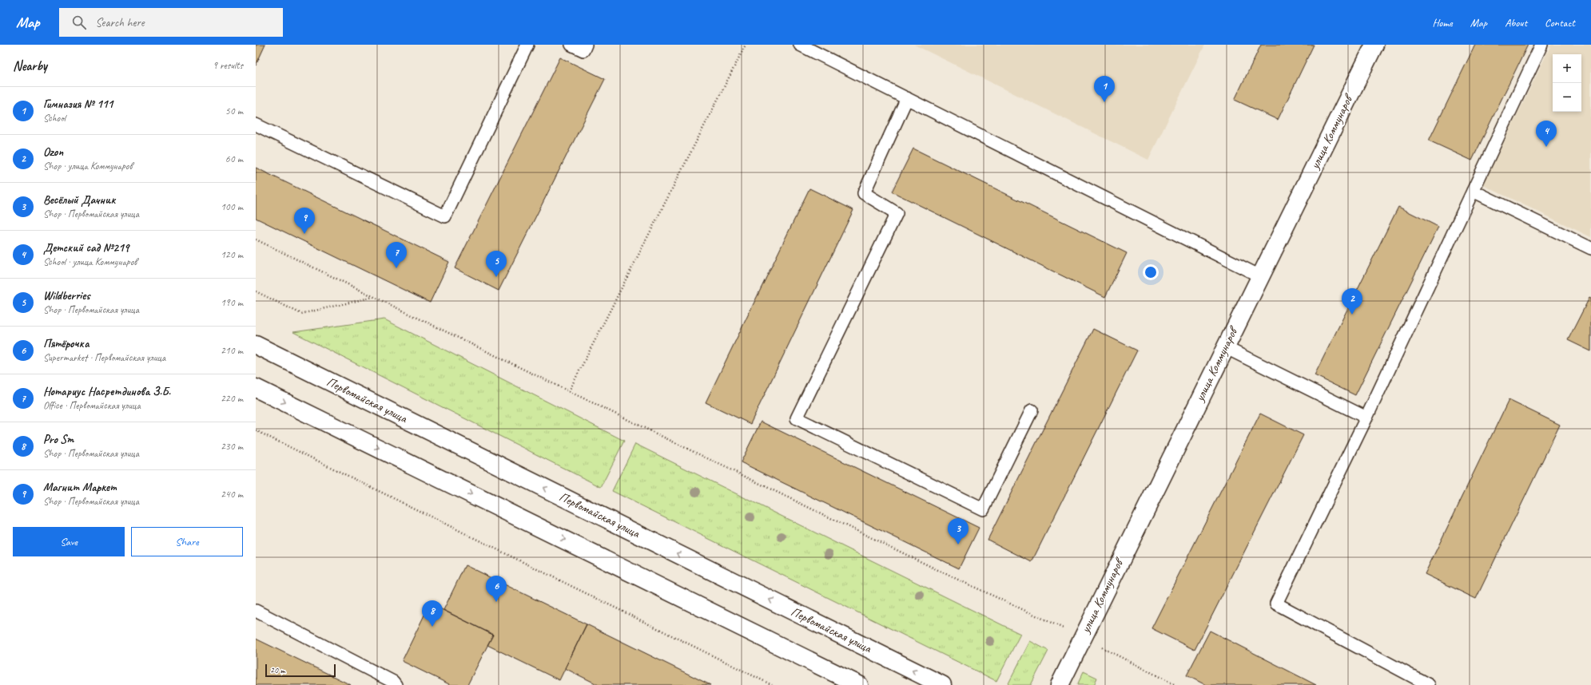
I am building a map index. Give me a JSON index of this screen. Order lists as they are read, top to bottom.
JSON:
{
  "streets": {
    "main road": ["улица Коммунаров", "Первомайская улица"]
  },
  "scale_bar": "20 m",
  "page": {
    "header": "Map",
    "search": "Search here",
    "nav": [
      "Home",
      "Map",
      "About",
      "Contact"
    ],
    "heading": ["Nearby", "9 results"],
    "map_buttons": ["+", "−"],
    "pins": [
      "1",
      "4",
      "9",
      "7",
      "5",
      "2",
      "3",
      "6",
      "8"
    ],
    "list": [
      {
        "mark": "1",
        "name": "Гимназия № 111",
        "note": "School",
        "value": "50 m"
      },
      {
        "mark": "2",
        "name": "Ozon",
        "note": "Shop · улица Коммунаров",
        "value": "60 m"
      },
      {
        "mark": "3",
        "name": "Весёлый Дачник",
        "note": "Shop · Первомайская улица",
        "value": "100 m"
      },
      {
        "mark": "4",
        "name": "Детский сад №219",
        "note": "School · улица Коммунаров",
        "value": "120 m"
      },
      {
        "mark": "5",
        "name": "Wildberries",
        "note": "Shop · Первомайская улица",
        "value": "190 m"
      },
      {
        "mark": "6",
        "name": "Пятёрочка",
        "note": "Supermarket · Первомайская улица",
        "value": "210 m"
      },
      {
        "mark": "7",
        "name": "Нотариус Насретдинова З.Б.",
        "note": "Office · Первомайская улица",
        "value": "220 m"
      },
      {
        "mark": "8",
        "name": "Pro Sm",
        "note": "Shop · Первомайская улица",
        "value": "230 m"
      },
      {
        "mark": "9",
        "name": "Магнит Маркет",
        "note": "Shop · Первомайская улица",
        "value": "240 m"
      }
    ],
    "buttons": ["Save", "Share"],
    "scale": "20 m"
  }
}
